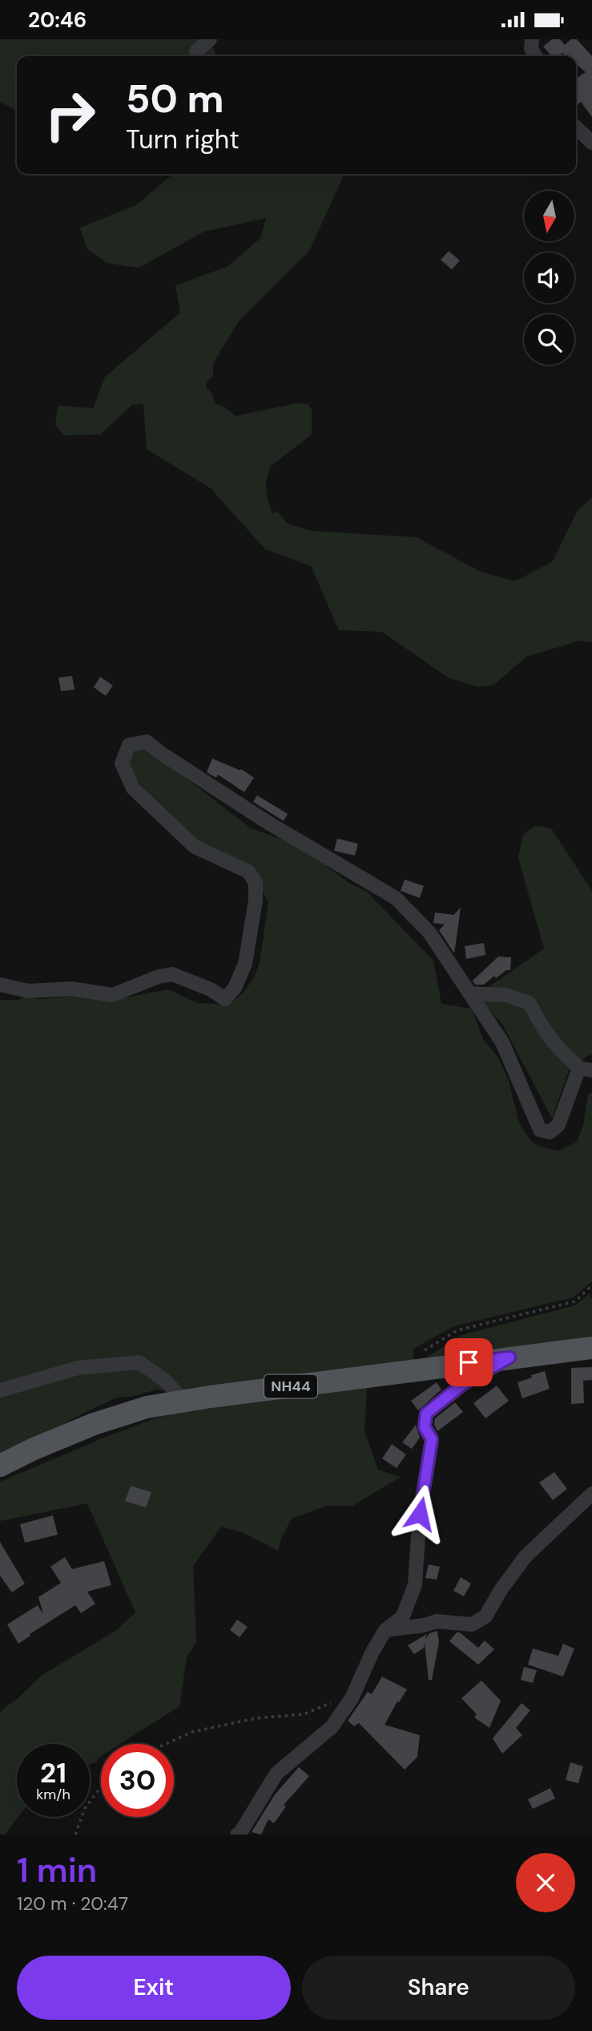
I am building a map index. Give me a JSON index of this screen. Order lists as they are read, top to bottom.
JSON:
{
  "streets": {
    "main road": ["NH44"]
  },
  "north": "bottom",
  "page": {
    "status": "20:46",
    "turn": ["50 m", "Turn right"],
    "speed": "21 km/h",
    "limit": "30",
    "heading": ["1 min", "120 m · 20:47"],
    "buttons": ["Exit", "Share"]
  }
}
